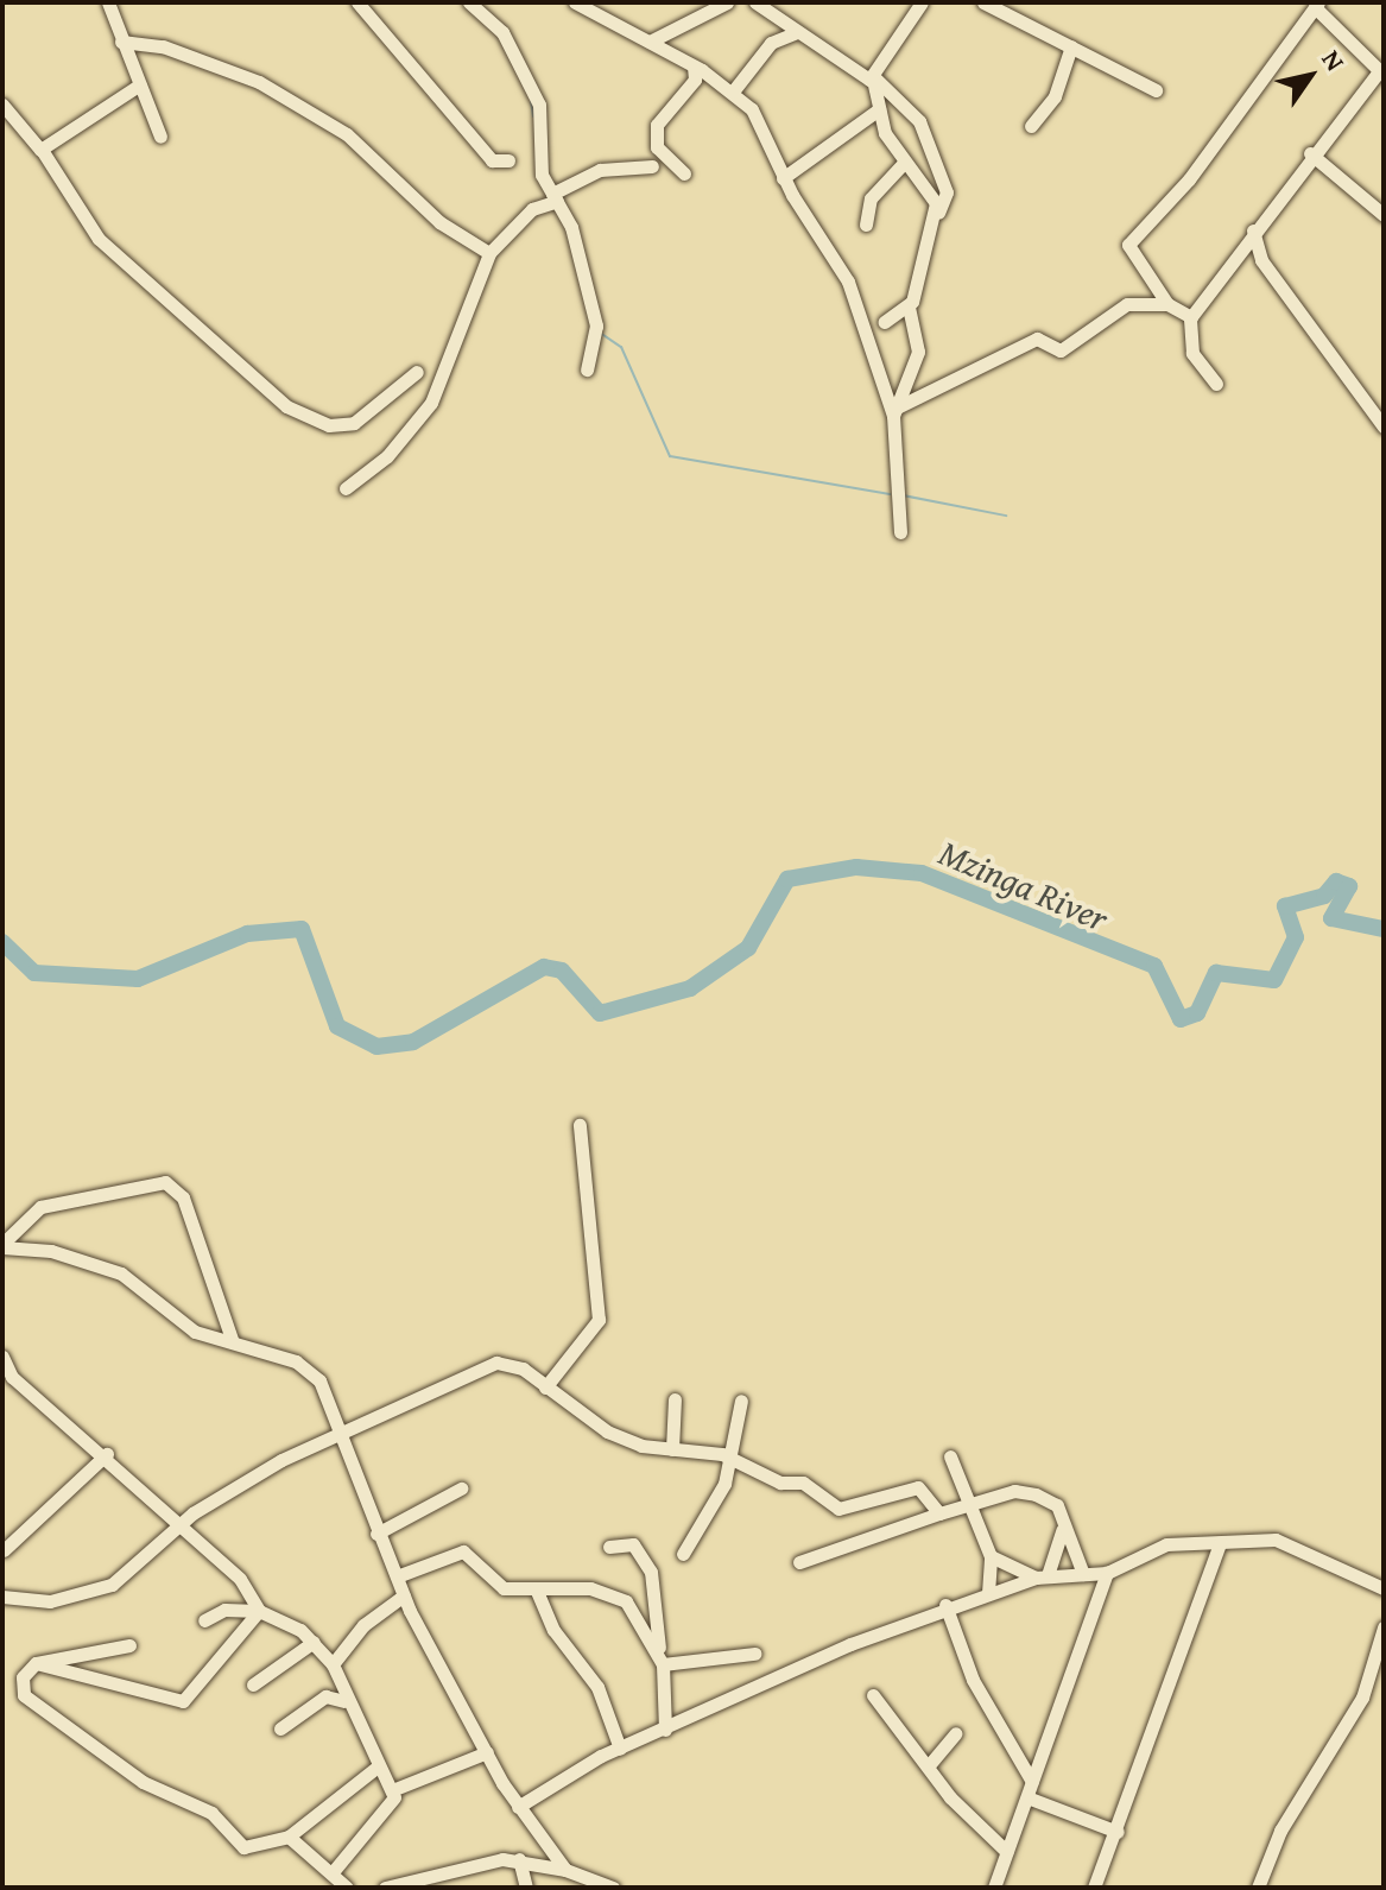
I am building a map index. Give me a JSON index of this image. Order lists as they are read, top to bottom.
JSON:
{
  "water": ["Mzinga River"],
  "north": "top right"
}
